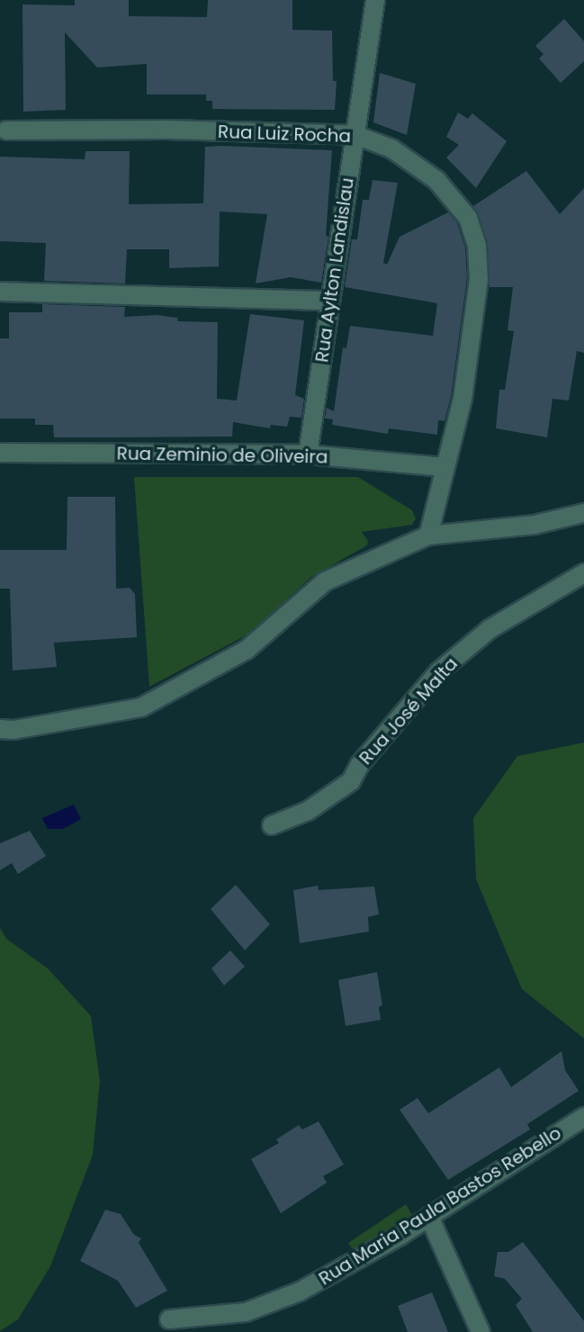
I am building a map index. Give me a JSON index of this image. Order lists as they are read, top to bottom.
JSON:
{
  "streets": {
    "street": [
      "Rua Luiz Rocha",
      "Rua Aylton Landislau",
      "Rua Zeminio de Oliveira",
      "Rua José Malta",
      "Rua Maria Paula Bastos Rebello"
    ]
  },
  "crossings": [
    ["Rua Luiz Rocha", "Rua Aylton Landislau"],
    ["Rua Luiz Rocha", "Rua Zeminio de Oliveira"],
    ["Rua Aylton Landislau", "Rua Zeminio de Oliveira"]
  ]
}
